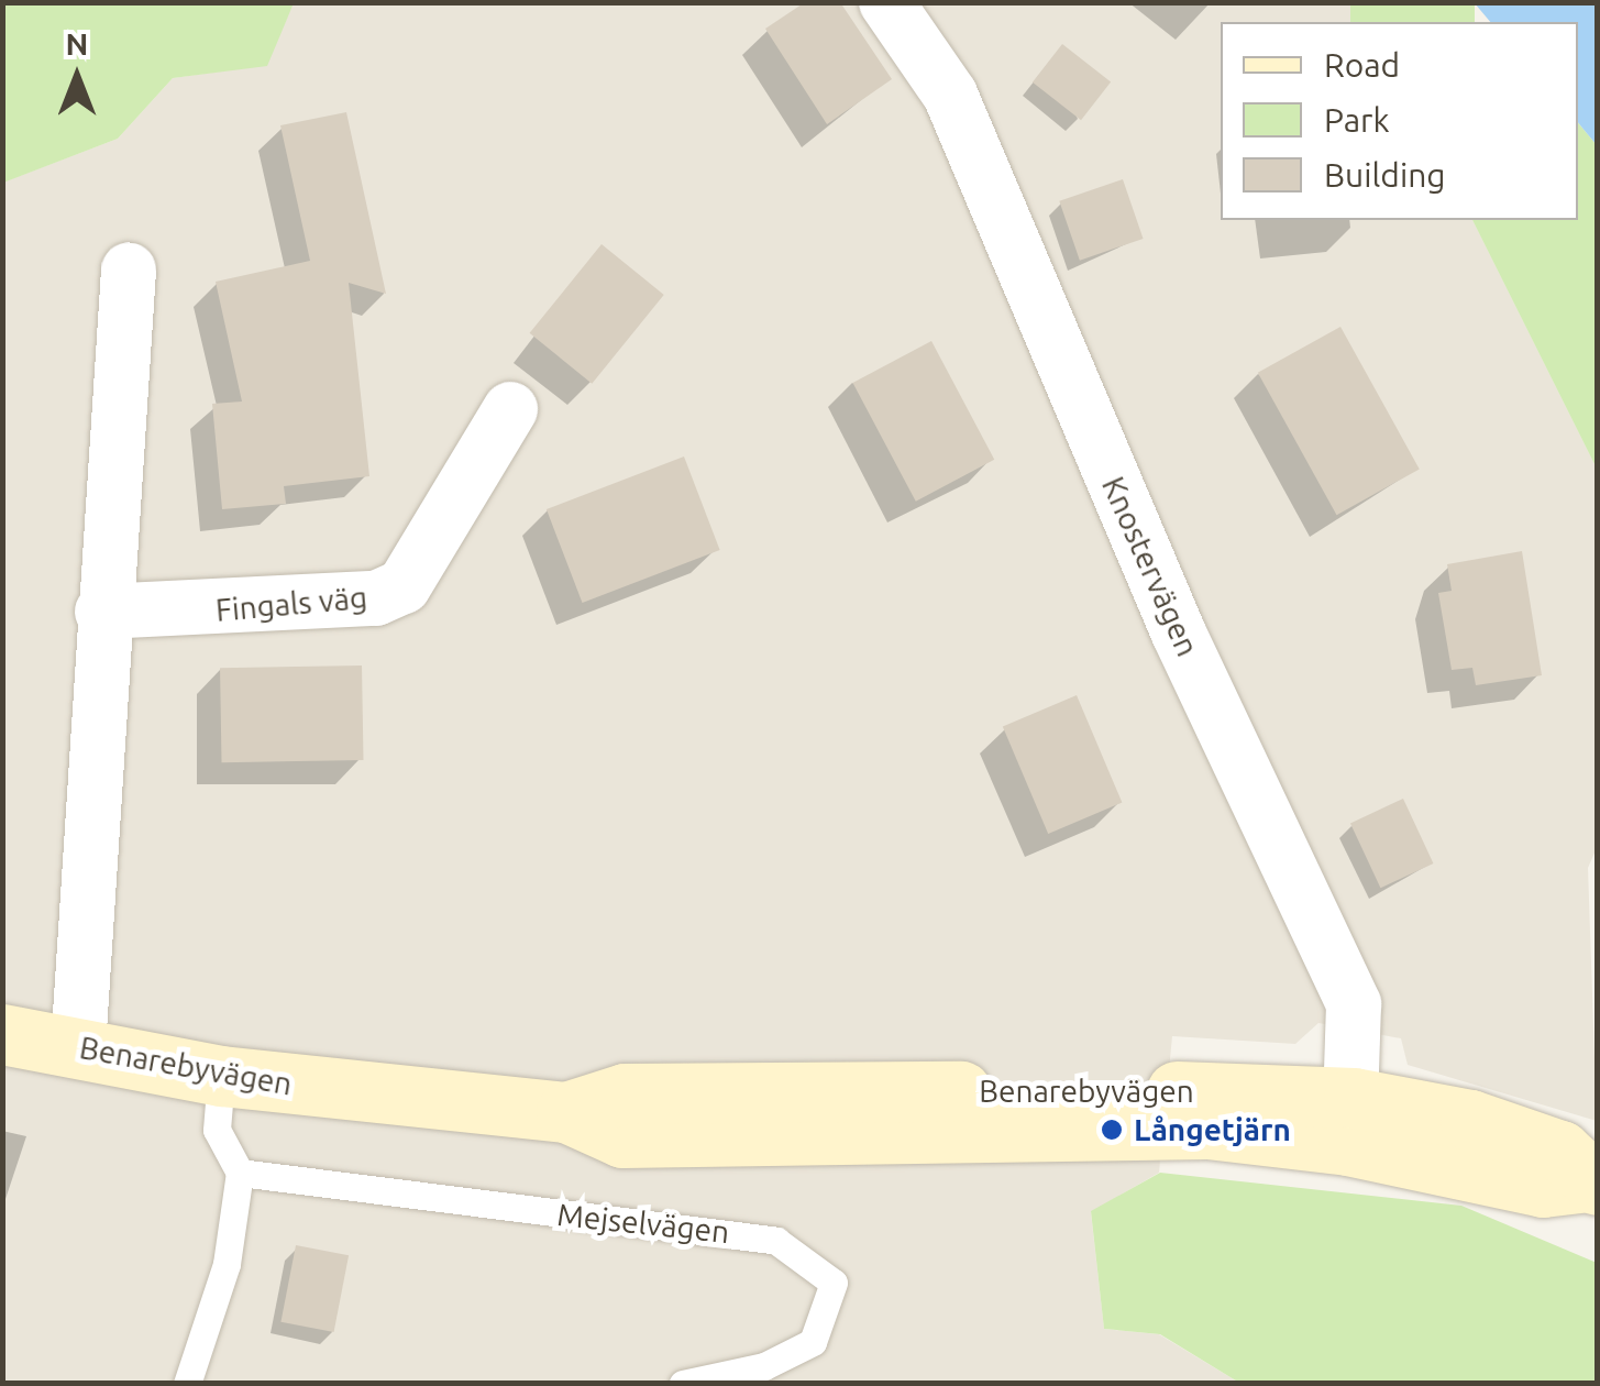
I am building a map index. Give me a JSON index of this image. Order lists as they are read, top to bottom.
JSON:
{
  "streets": {
    "street": ["Knostervägen", "Fingals väg", "Benarebyvägen"],
    "lane": ["Mejselvägen"]
  },
  "crossings": [
    ["Knostervägen", "Benarebyvägen"]
  ],
  "places": ["Långetjärn"],
  "legend": ["Road", "Park", "Building"],
  "north": "top"
}
